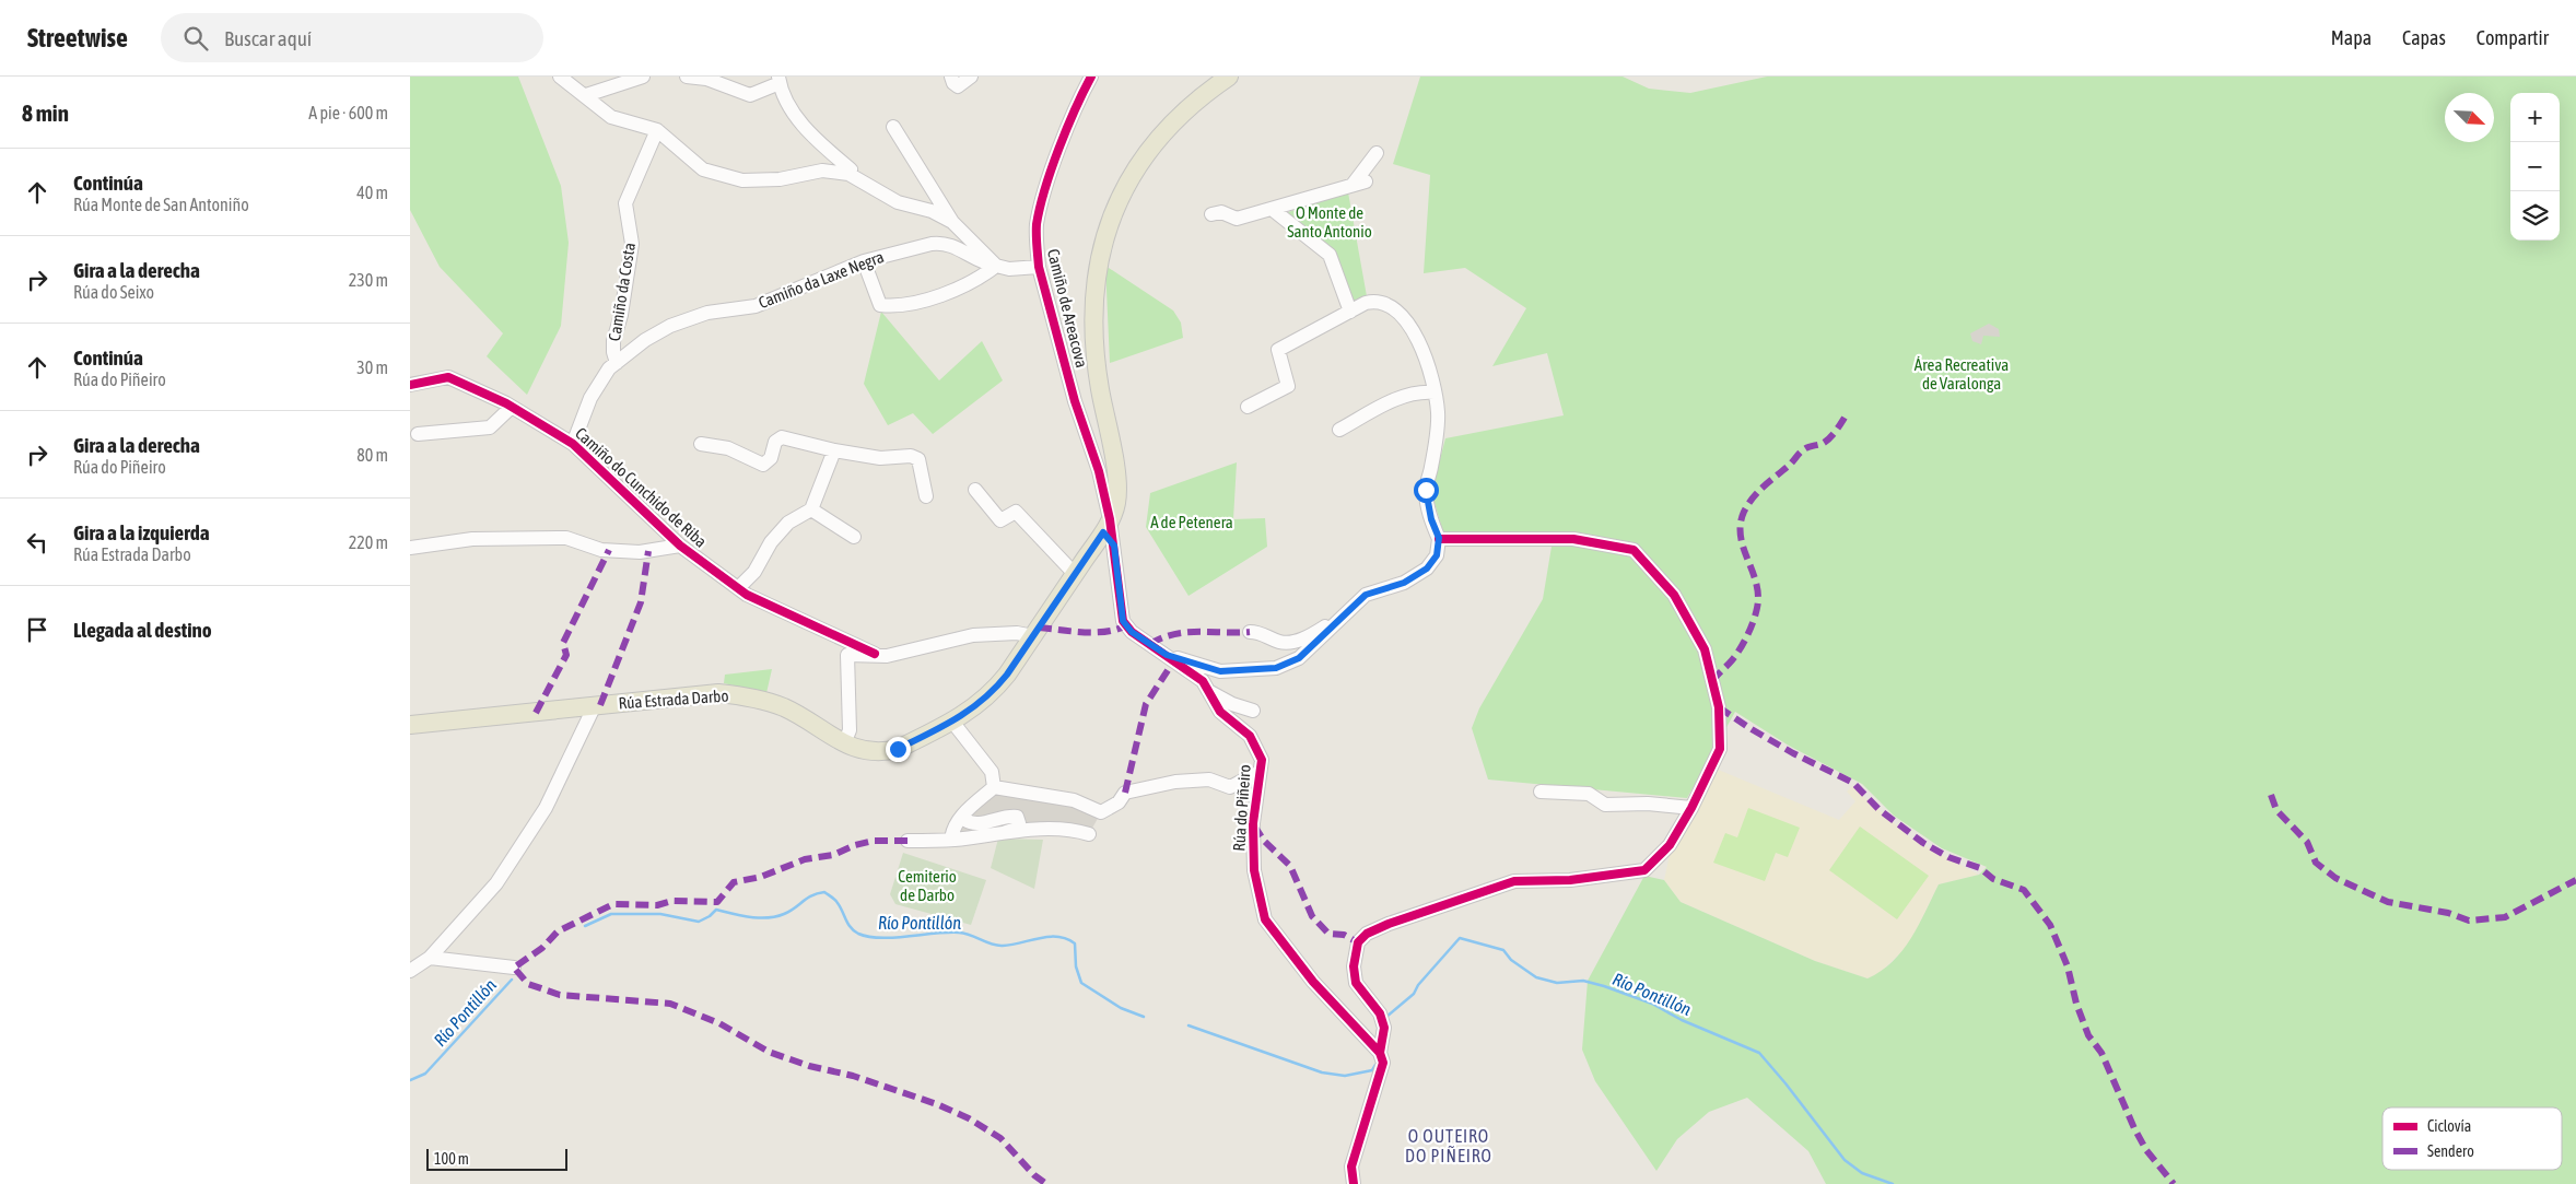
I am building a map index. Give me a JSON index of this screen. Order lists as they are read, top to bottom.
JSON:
{
  "streets": {
    "main road": ["Rúa Estrada Darbo"],
    "street": [
      "Camiño da Laxe Negra",
      "Camiño da Costa",
      "Camiño de Areacova",
      "Camiño do Cunchido de Riba",
      "Rúa do Piñeiro"
    ]
  },
  "crossings": [
    ["Camiño da Laxe Negra", "Camiño da Costa"],
    ["Camiño da Laxe Negra", "Camiño de Areacova"],
    ["Camiño da Laxe Negra", "Camiño do Cunchido de Riba"],
    ["Camiño de Areacova", "Rúa Estrada Darbo"],
    ["Camiño de Areacova", "Rúa do Piñeiro"],
    ["Rúa Estrada Darbo", "Rúa do Piñeiro"]
  ],
  "districts": ["O OUTEIRO DO PIÑEIRO"],
  "water": ["Río Pontillón"],
  "parks": [
    "O Monte de Santo Antonio",
    "Área Recreativa de Varalonga",
    "A de Petenera",
    "Cemiterio de Darbo"
  ],
  "legend": ["Ciclovía", "Sendero"],
  "scale_bar": "100 m",
  "north": "bottom right",
  "page": {
    "header": "Streetwise",
    "search": "Buscar aquí",
    "nav": ["Mapa", "Capas", "Compartir"],
    "heading": ["8 min", "A pie · 600 m"],
    "map_buttons": ["+", "−"],
    "list": [
      ["Continúa", "Rúa Monte de San Antoniño", "40 m"],
      ["Gira a la derecha", "Rúa do Seixo", "230 m"],
      ["Continúa", "Rúa do Piñeiro", "30 m"],
      ["Gira a la derecha", "Rúa do Piñeiro", "80 m"],
      ["Gira a la izquierda", "Rúa Estrada Darbo", "220 m"],
      "Llegada al destino"
    ],
    "scale": "100 m"
  }
}
